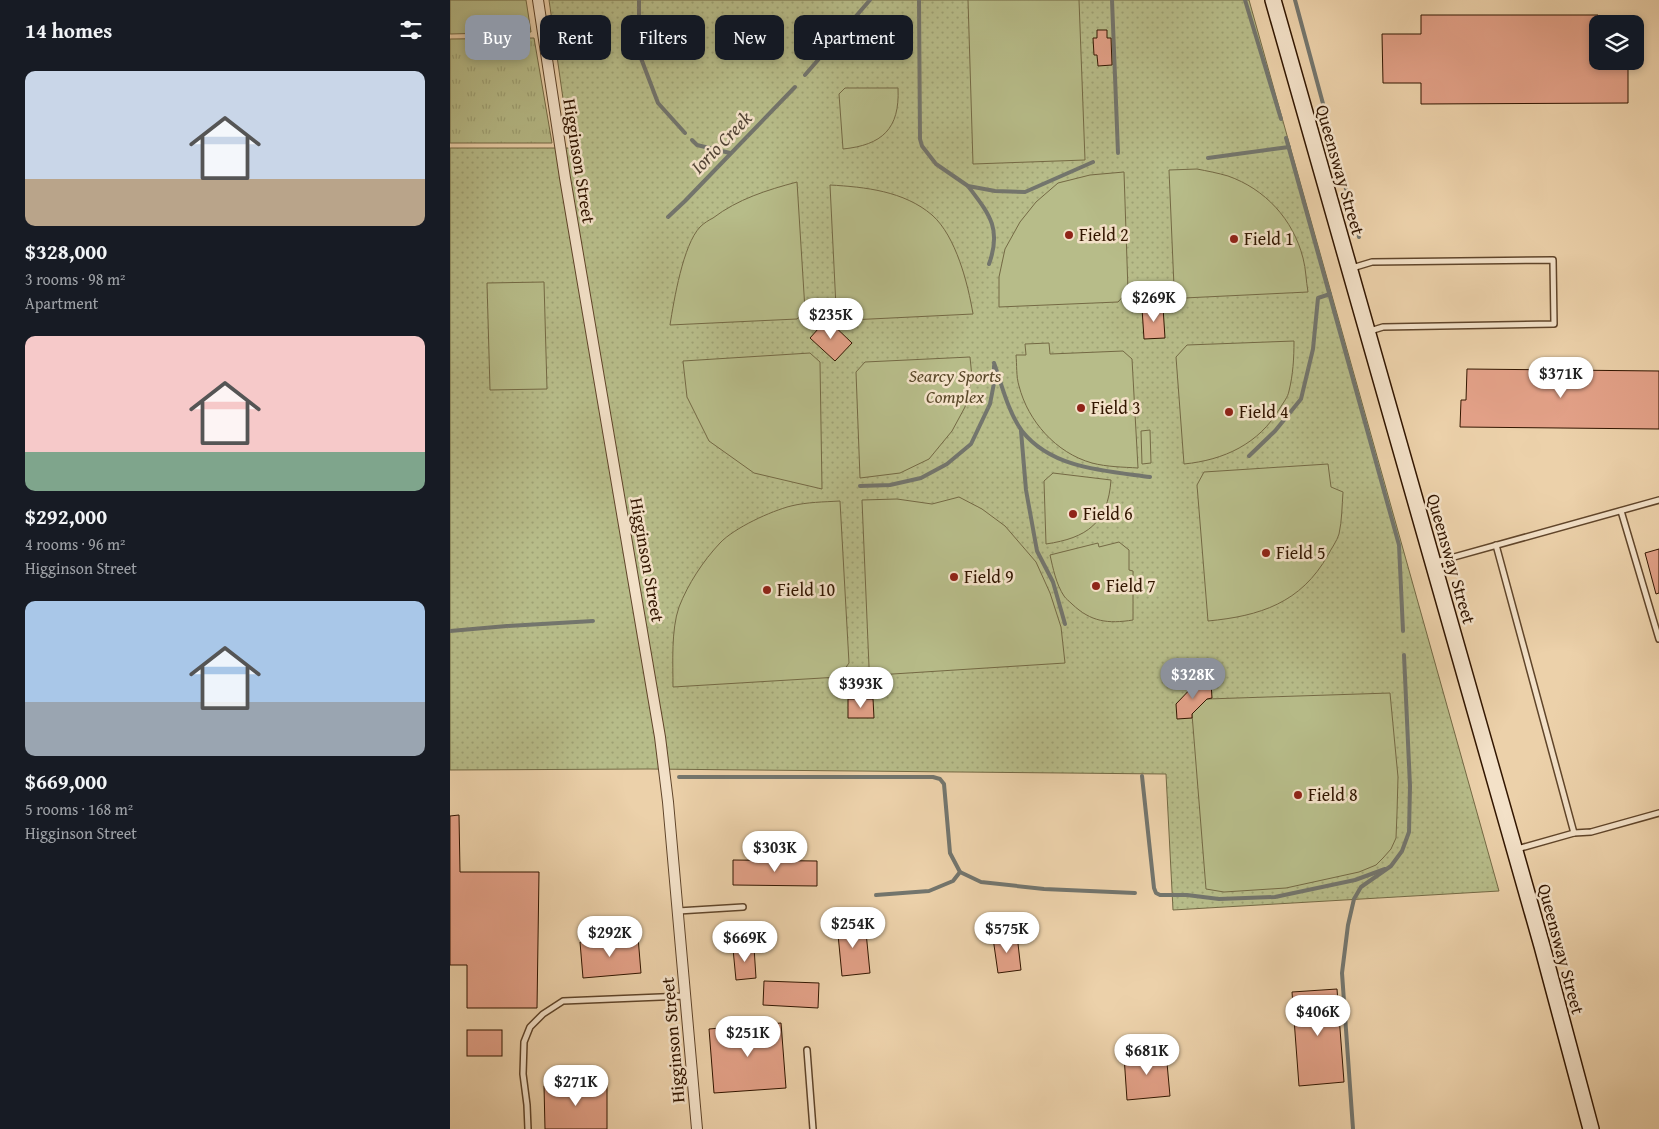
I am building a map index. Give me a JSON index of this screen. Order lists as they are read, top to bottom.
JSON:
{
  "streets": {
    "street": ["Higginson Street", "Queensway Street"]
  },
  "water": ["Iorio Creek"],
  "parks": ["Searcy Sports Complex"],
  "places": [
    "Field 2",
    "Field 1",
    "Field 3",
    "Field 4",
    "Field 6",
    "Field 5",
    "Field 9",
    "Field 7",
    "Field 10",
    "Field 8"
  ],
  "page": {
    "heading": "14 homes",
    "chip": [
      "Buy",
      "Rent",
      "Filters",
      "New",
      "Apartment"
    ],
    "list": [
      {
        "name": "$328,000",
        "note": "3 rooms · 98 m² · Apartment"
      },
      {
        "name": "$292,000",
        "note": "4 rooms · 96 m² · Higginson Street"
      },
      {
        "name": "$669,000",
        "note": "5 rooms · 168 m² · Higginson Street"
      }
    ],
    "price": [
      "$269K",
      "$235K",
      "$371K",
      "$328K",
      "$393K",
      "$303K",
      "$254K",
      "$575K",
      "$292K",
      "$669K",
      "$406K",
      "$251K",
      "$681K",
      "$271K"
    ]
  }
}
